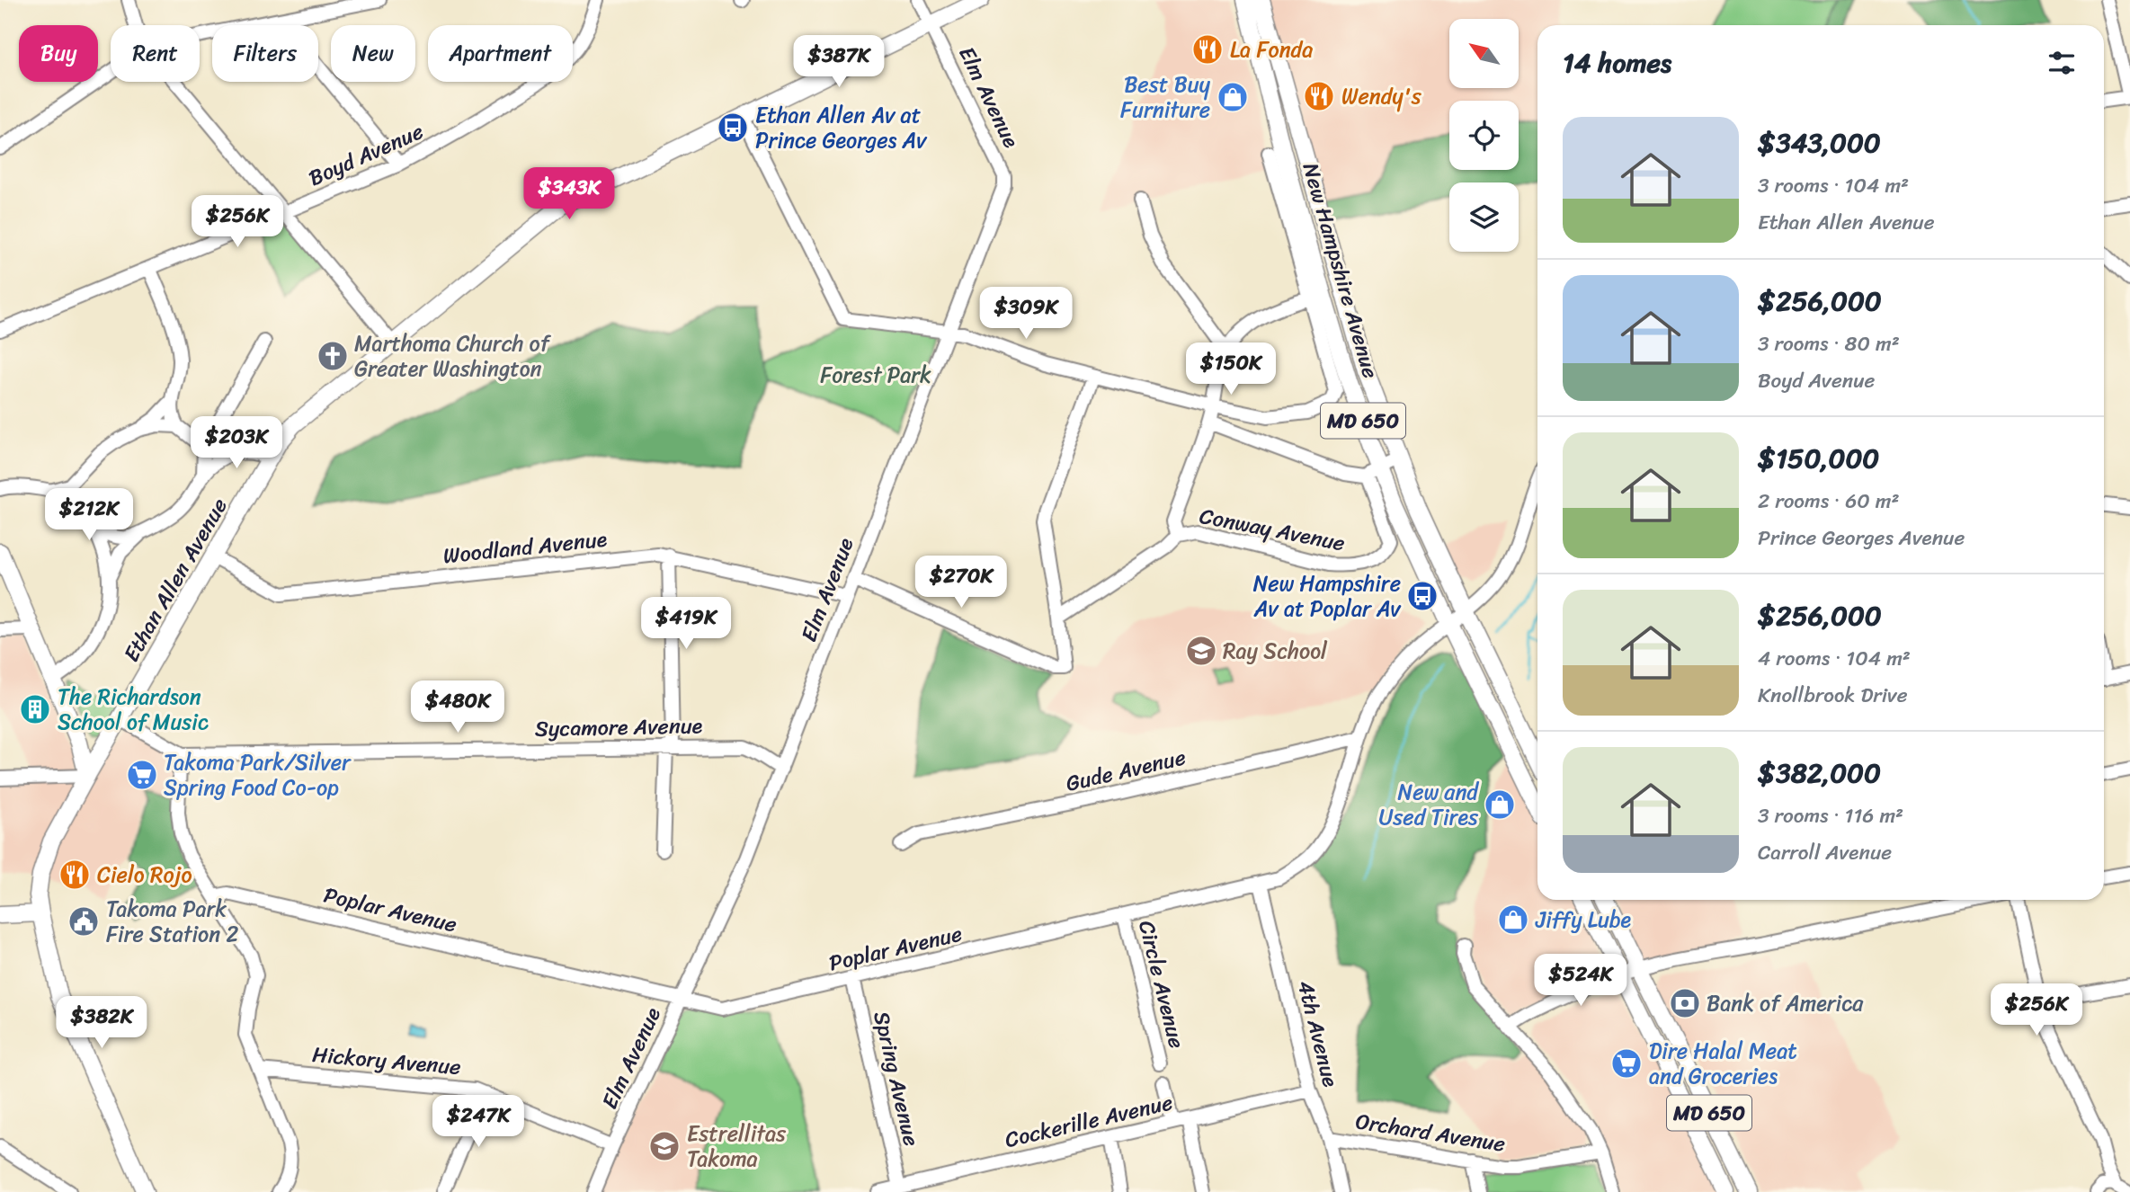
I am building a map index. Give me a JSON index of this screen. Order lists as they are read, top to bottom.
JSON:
{
  "streets": {
    "main road": ["New Hampshire Avenue", "MD 650", "Ethan Allen Avenue"],
    "street": [
      "Elm Avenue",
      "Boyd Avenue",
      "Conway Avenue",
      "Woodland Avenue",
      "Sycamore Avenue",
      "Gude Avenue",
      "Poplar Avenue",
      "Circle Avenue",
      "4th Avenue",
      "Hickory Avenue",
      "Spring Avenue",
      "Cockerille Avenue",
      "Orchard Avenue"
    ]
  },
  "crossings": [
    ["Elm Avenue", "Woodland Avenue"],
    ["Elm Avenue", "Ethan Allen Avenue"],
    ["Elm Avenue", "Sycamore Avenue"],
    ["Elm Avenue", "Poplar Avenue"],
    ["Elm Avenue", "Hickory Avenue"],
    ["New Hampshire Avenue", "Conway Avenue"],
    ["New Hampshire Avenue", "Poplar Avenue"],
    ["Woodland Avenue", "Ethan Allen Avenue"],
    ["Gude Avenue", "Poplar Avenue"],
    ["Poplar Avenue", "Circle Avenue"],
    ["Poplar Avenue", "4th Avenue"],
    ["Poplar Avenue", "Spring Avenue"],
    ["Circle Avenue", "Cockerille Avenue"],
    ["4th Avenue", "Cockerille Avenue"],
    ["4th Avenue", "Orchard Avenue"],
    ["Spring Avenue", "Cockerille Avenue"]
  ],
  "parks": ["Forest Park"],
  "places": {
    "restaurant": ["La Fonda", "Wendy's", "Cielo Rojo"],
    "shop": ["Best Buy Furniture", "New and Used Tires", "Jiffy Lube"],
    "bus stop": ["Ethan Allen Av at Prince Georges Av", "New Hampshire Av at Poplar Av"],
    "church": ["Marthoma Church of Greater Washington"],
    "school or university": ["Ray School", "Estrellitas Takoma"],
    "building": ["The Richardson School of Music"],
    "supermarket": ["Takoma Park/Silver Spring Food Co-op", "Dire Halal Meat and Groceries"],
    "public building": ["Takoma Park Fire Station 2"],
    "bank": ["Bank of America"]
  },
  "north": "top left",
  "page": {
    "chip": [
      "Buy",
      "Rent",
      "Filters",
      "New",
      "Apartment"
    ],
    "heading": "14 homes",
    "price": [
      "$387K",
      "$343K",
      "$256K",
      "$309K",
      "$150K",
      "$203K",
      "$212K",
      "$270K",
      "$419K",
      "$480K",
      "$524K",
      "$256K",
      "$382K",
      "$247K"
    ],
    "list": [
      {
        "name": "$343,000",
        "note": "3 rooms · 104 m² · Ethan Allen Avenue"
      },
      {
        "name": "$256,000",
        "note": "3 rooms · 80 m² · Boyd Avenue"
      },
      {
        "name": "$150,000",
        "note": "2 rooms · 60 m² · Prince Georges Avenue"
      },
      {
        "name": "$256,000",
        "note": "4 rooms · 104 m² · Knollbrook Drive"
      },
      {
        "name": "$382,000",
        "note": "3 rooms · 116 m² · Carroll Avenue"
      }
    ]
  }
}
